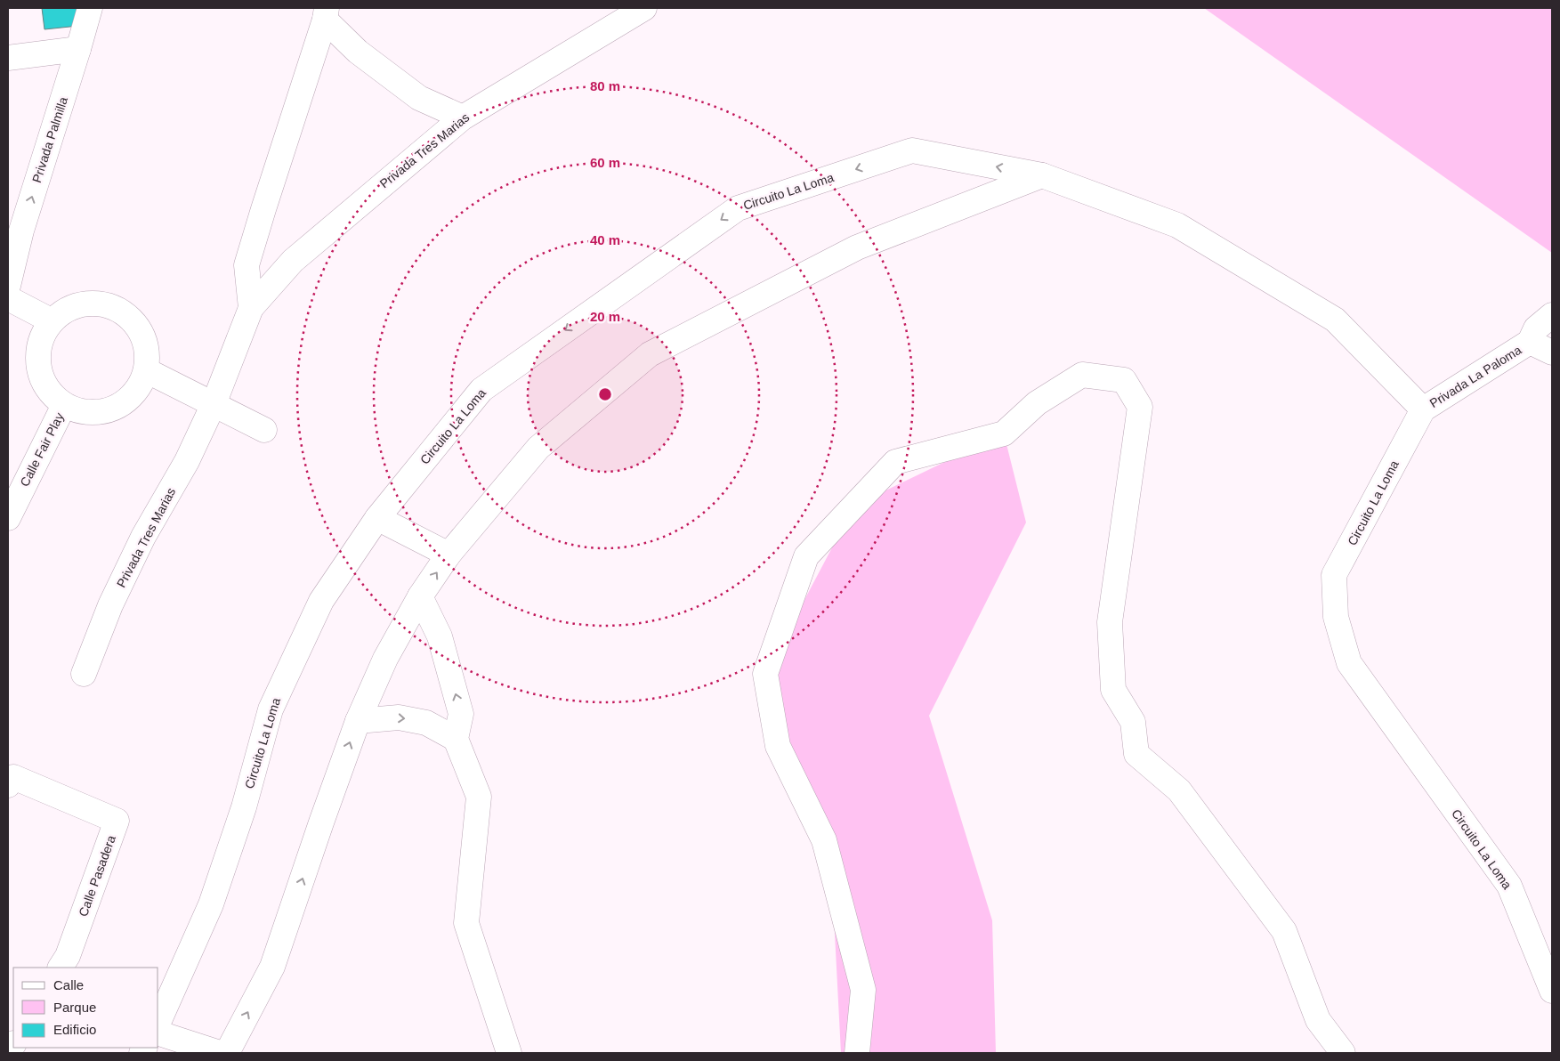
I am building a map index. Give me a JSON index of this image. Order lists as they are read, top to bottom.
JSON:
{
  "streets": {
    "street": [
      "Privada Palmilla",
      "Privada Tres Marias",
      "Circuito La Loma",
      "Privada La Paloma",
      "Calle Fair Play",
      "Calle Pasadera"
    ]
  },
  "crossings": [
    ["Circuito La Loma", "Privada La Paloma"]
  ],
  "one_way": ["Privada Palmilla"],
  "legend": ["Calle", "Parque", "Edificio"],
  "rings": [
    "80 m",
    "60 m",
    "40 m",
    "20 m"
  ]
}
